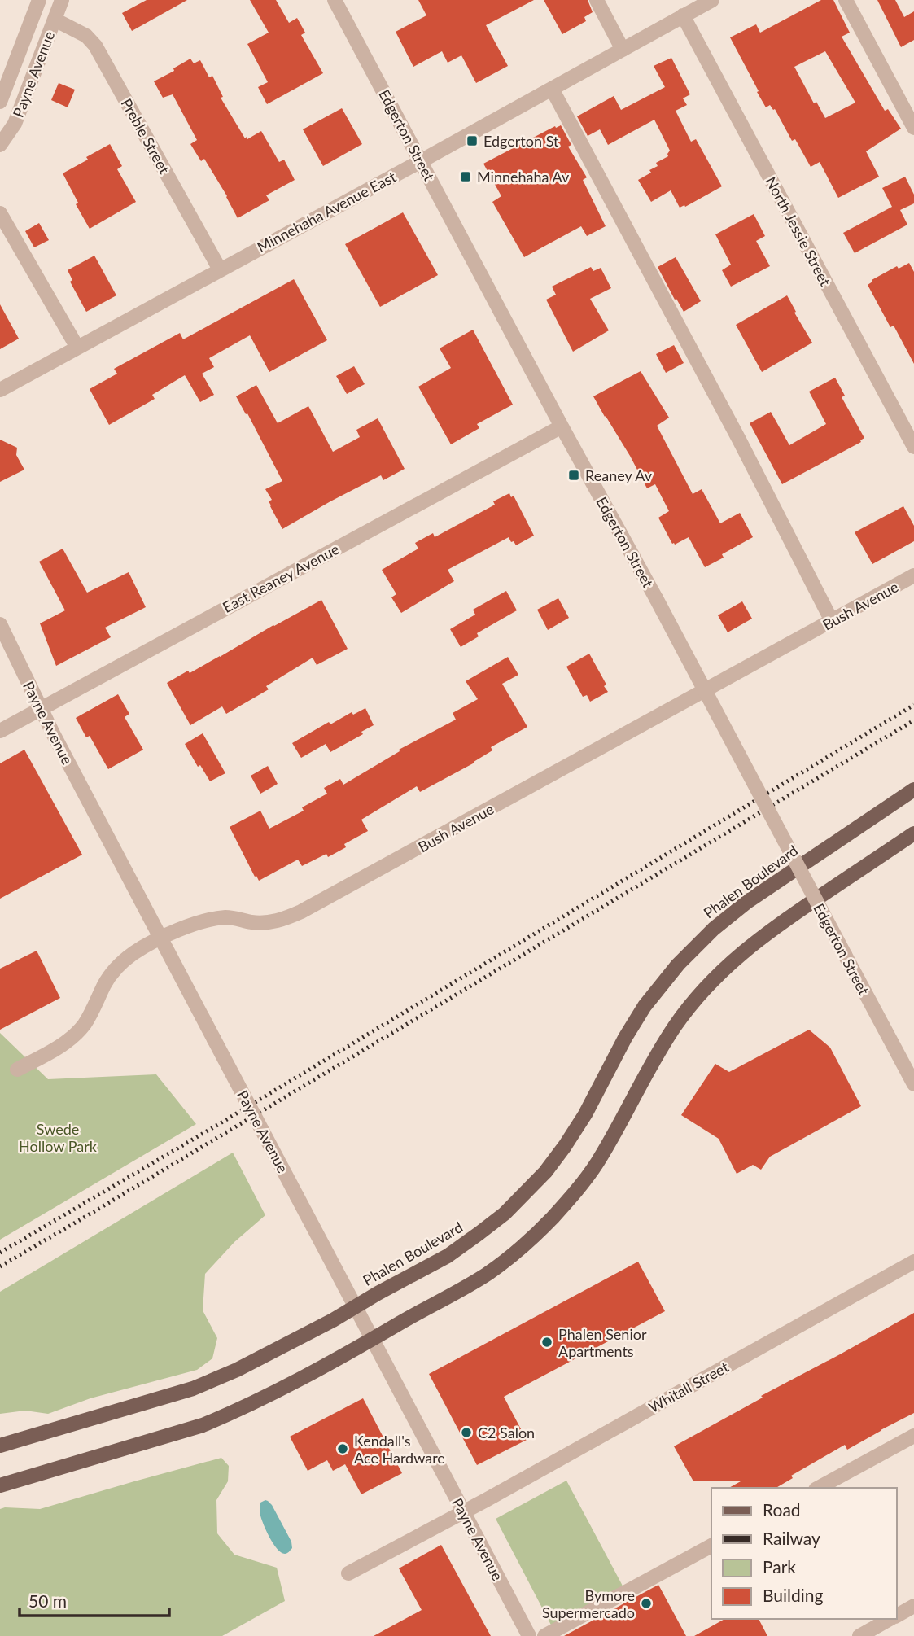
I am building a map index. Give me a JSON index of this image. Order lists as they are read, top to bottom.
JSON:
{
  "streets": {
    "main road": ["Phalen Boulevard"],
    "street": [
      "Payne Avenue",
      "Edgerton Street",
      "Preble Street",
      "Minnehaha Avenue East",
      "North Jessie Street",
      "East Reaney Avenue",
      "Bush Avenue",
      "Whitall Street"
    ]
  },
  "crossings": [
    ["Payne Avenue", "Preble Street"],
    ["Payne Avenue", "East Reaney Avenue"],
    ["Payne Avenue", "Bush Avenue"],
    ["Payne Avenue", "Phalen Boulevard"],
    ["Payne Avenue", "Whitall Street"],
    ["Edgerton Street", "Minnehaha Avenue East"],
    ["Edgerton Street", "East Reaney Avenue"],
    ["Preble Street", "Minnehaha Avenue East"],
    ["Minnehaha Avenue East", "North Jessie Street"]
  ],
  "parks": ["Swede Hollow Park"],
  "places": {
    "transit": ["Edgerton St", "Minnehaha Av", "Reaney Av"],
    "other": [
      "Phalen Senior Apartments",
      "C2 Salon",
      "Kendall's Ace Hardware",
      "Bymore Supermercado"
    ]
  },
  "legend": [
    "Road",
    "Railway",
    "Park",
    "Building"
  ],
  "scale_bar": "50 m"
}
